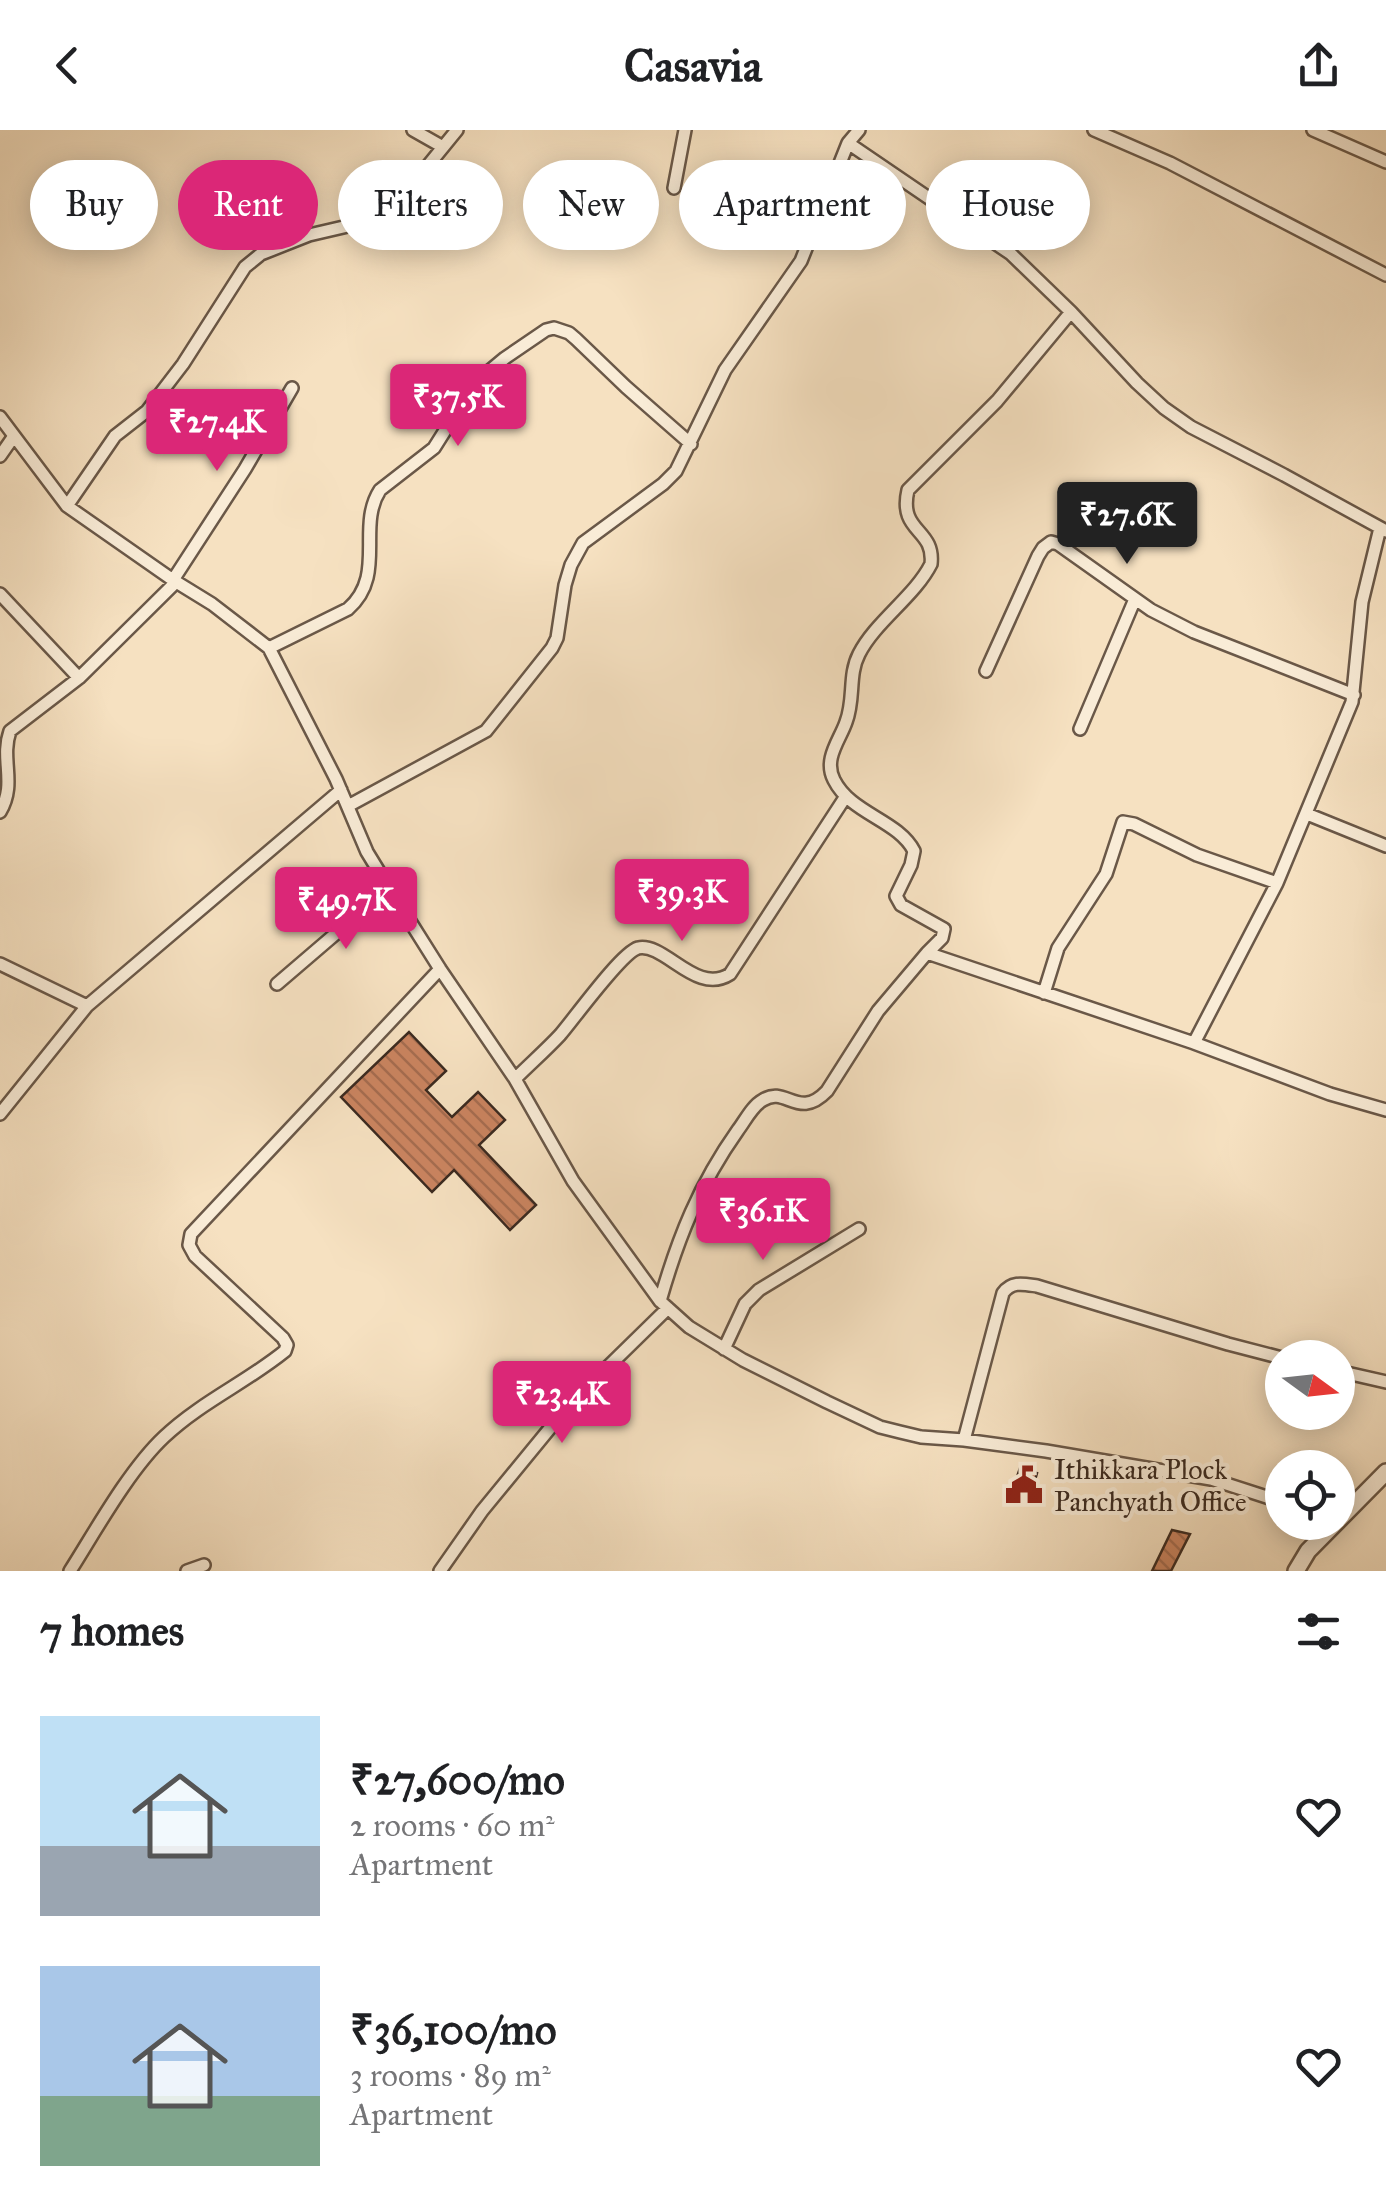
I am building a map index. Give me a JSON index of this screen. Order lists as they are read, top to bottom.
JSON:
{
  "places": {
    "public building": ["Ithikkara Plock Panchyath Office"]
  },
  "north": "right",
  "page": {
    "header": "Casavia",
    "chip": [
      "Buy",
      "Rent",
      "Filters",
      "New",
      "Apartment",
      "House"
    ],
    "price": [
      "₹37.5K",
      "₹27.4K",
      "₹27.6K",
      "₹39.3K",
      "₹49.7K",
      "₹36.1K",
      "₹23.4K"
    ],
    "heading": "7 homes",
    "list": [
      {
        "name": "₹27,600/mo",
        "note": "2 rooms · 60 m² · Apartment"
      },
      {
        "name": "₹36,100/mo",
        "note": "3 rooms · 89 m² · Apartment"
      }
    ]
  }
}
